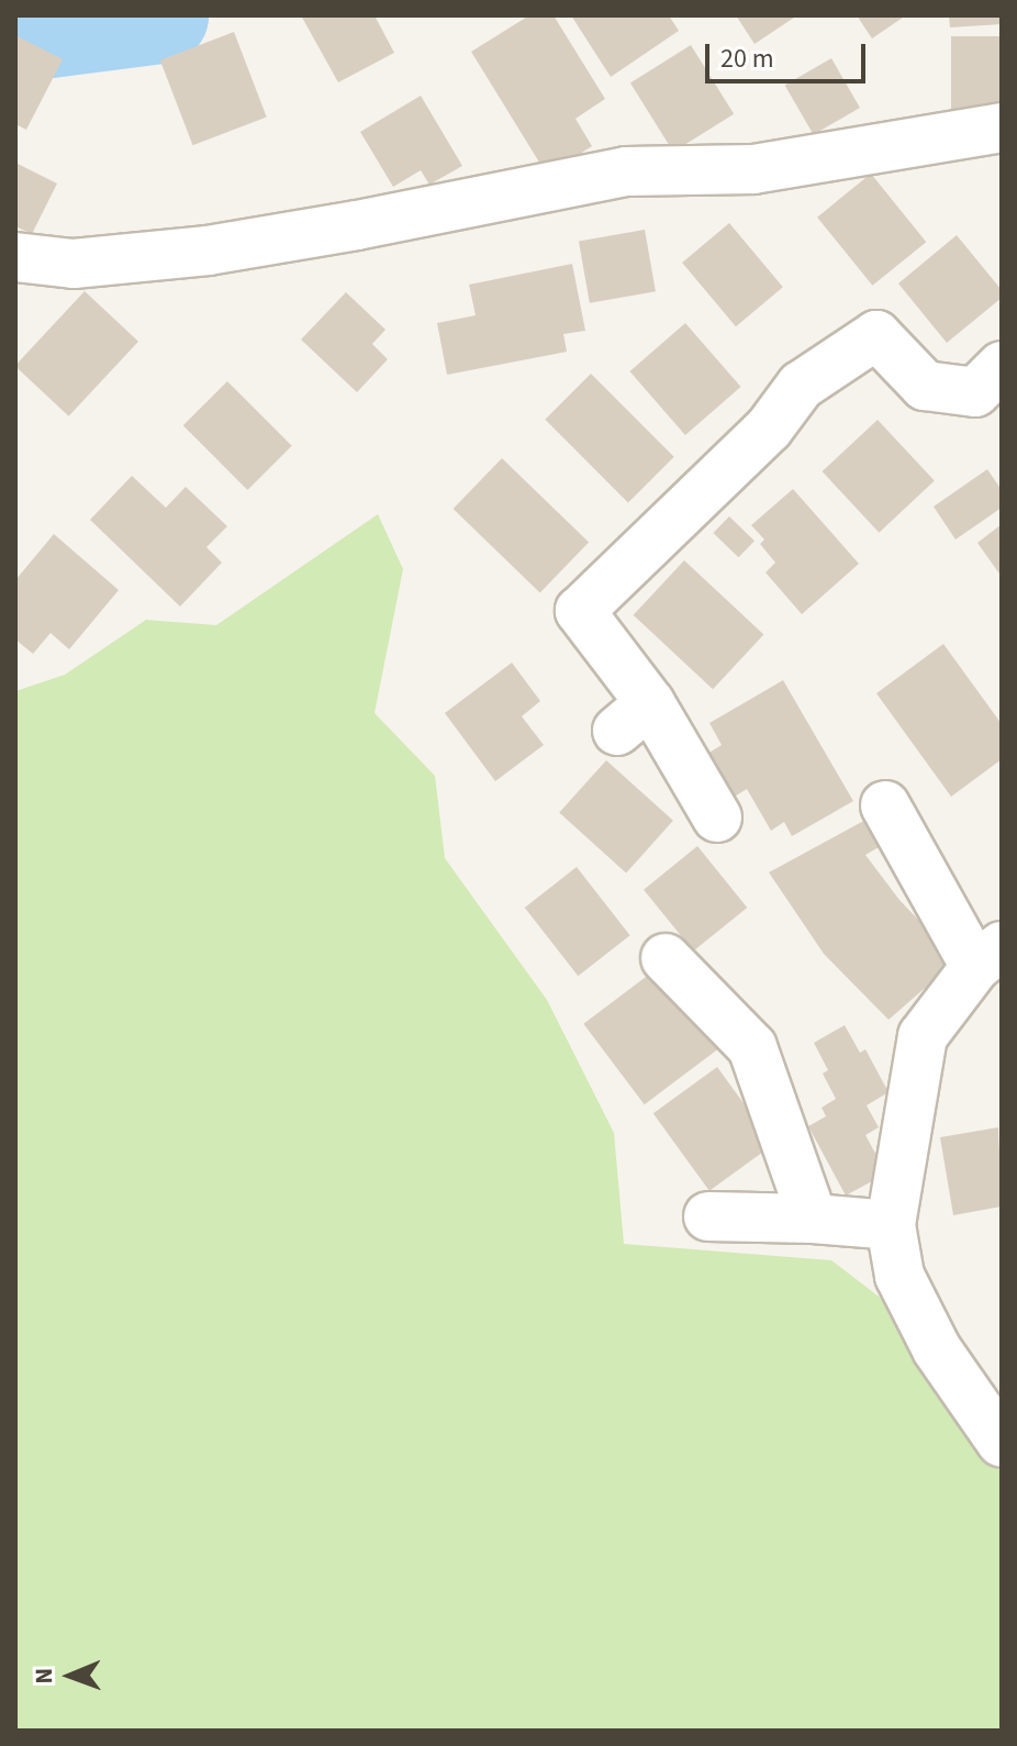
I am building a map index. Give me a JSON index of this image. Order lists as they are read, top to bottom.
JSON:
{
  "scale_bar": "20 m",
  "north": "left"
}
